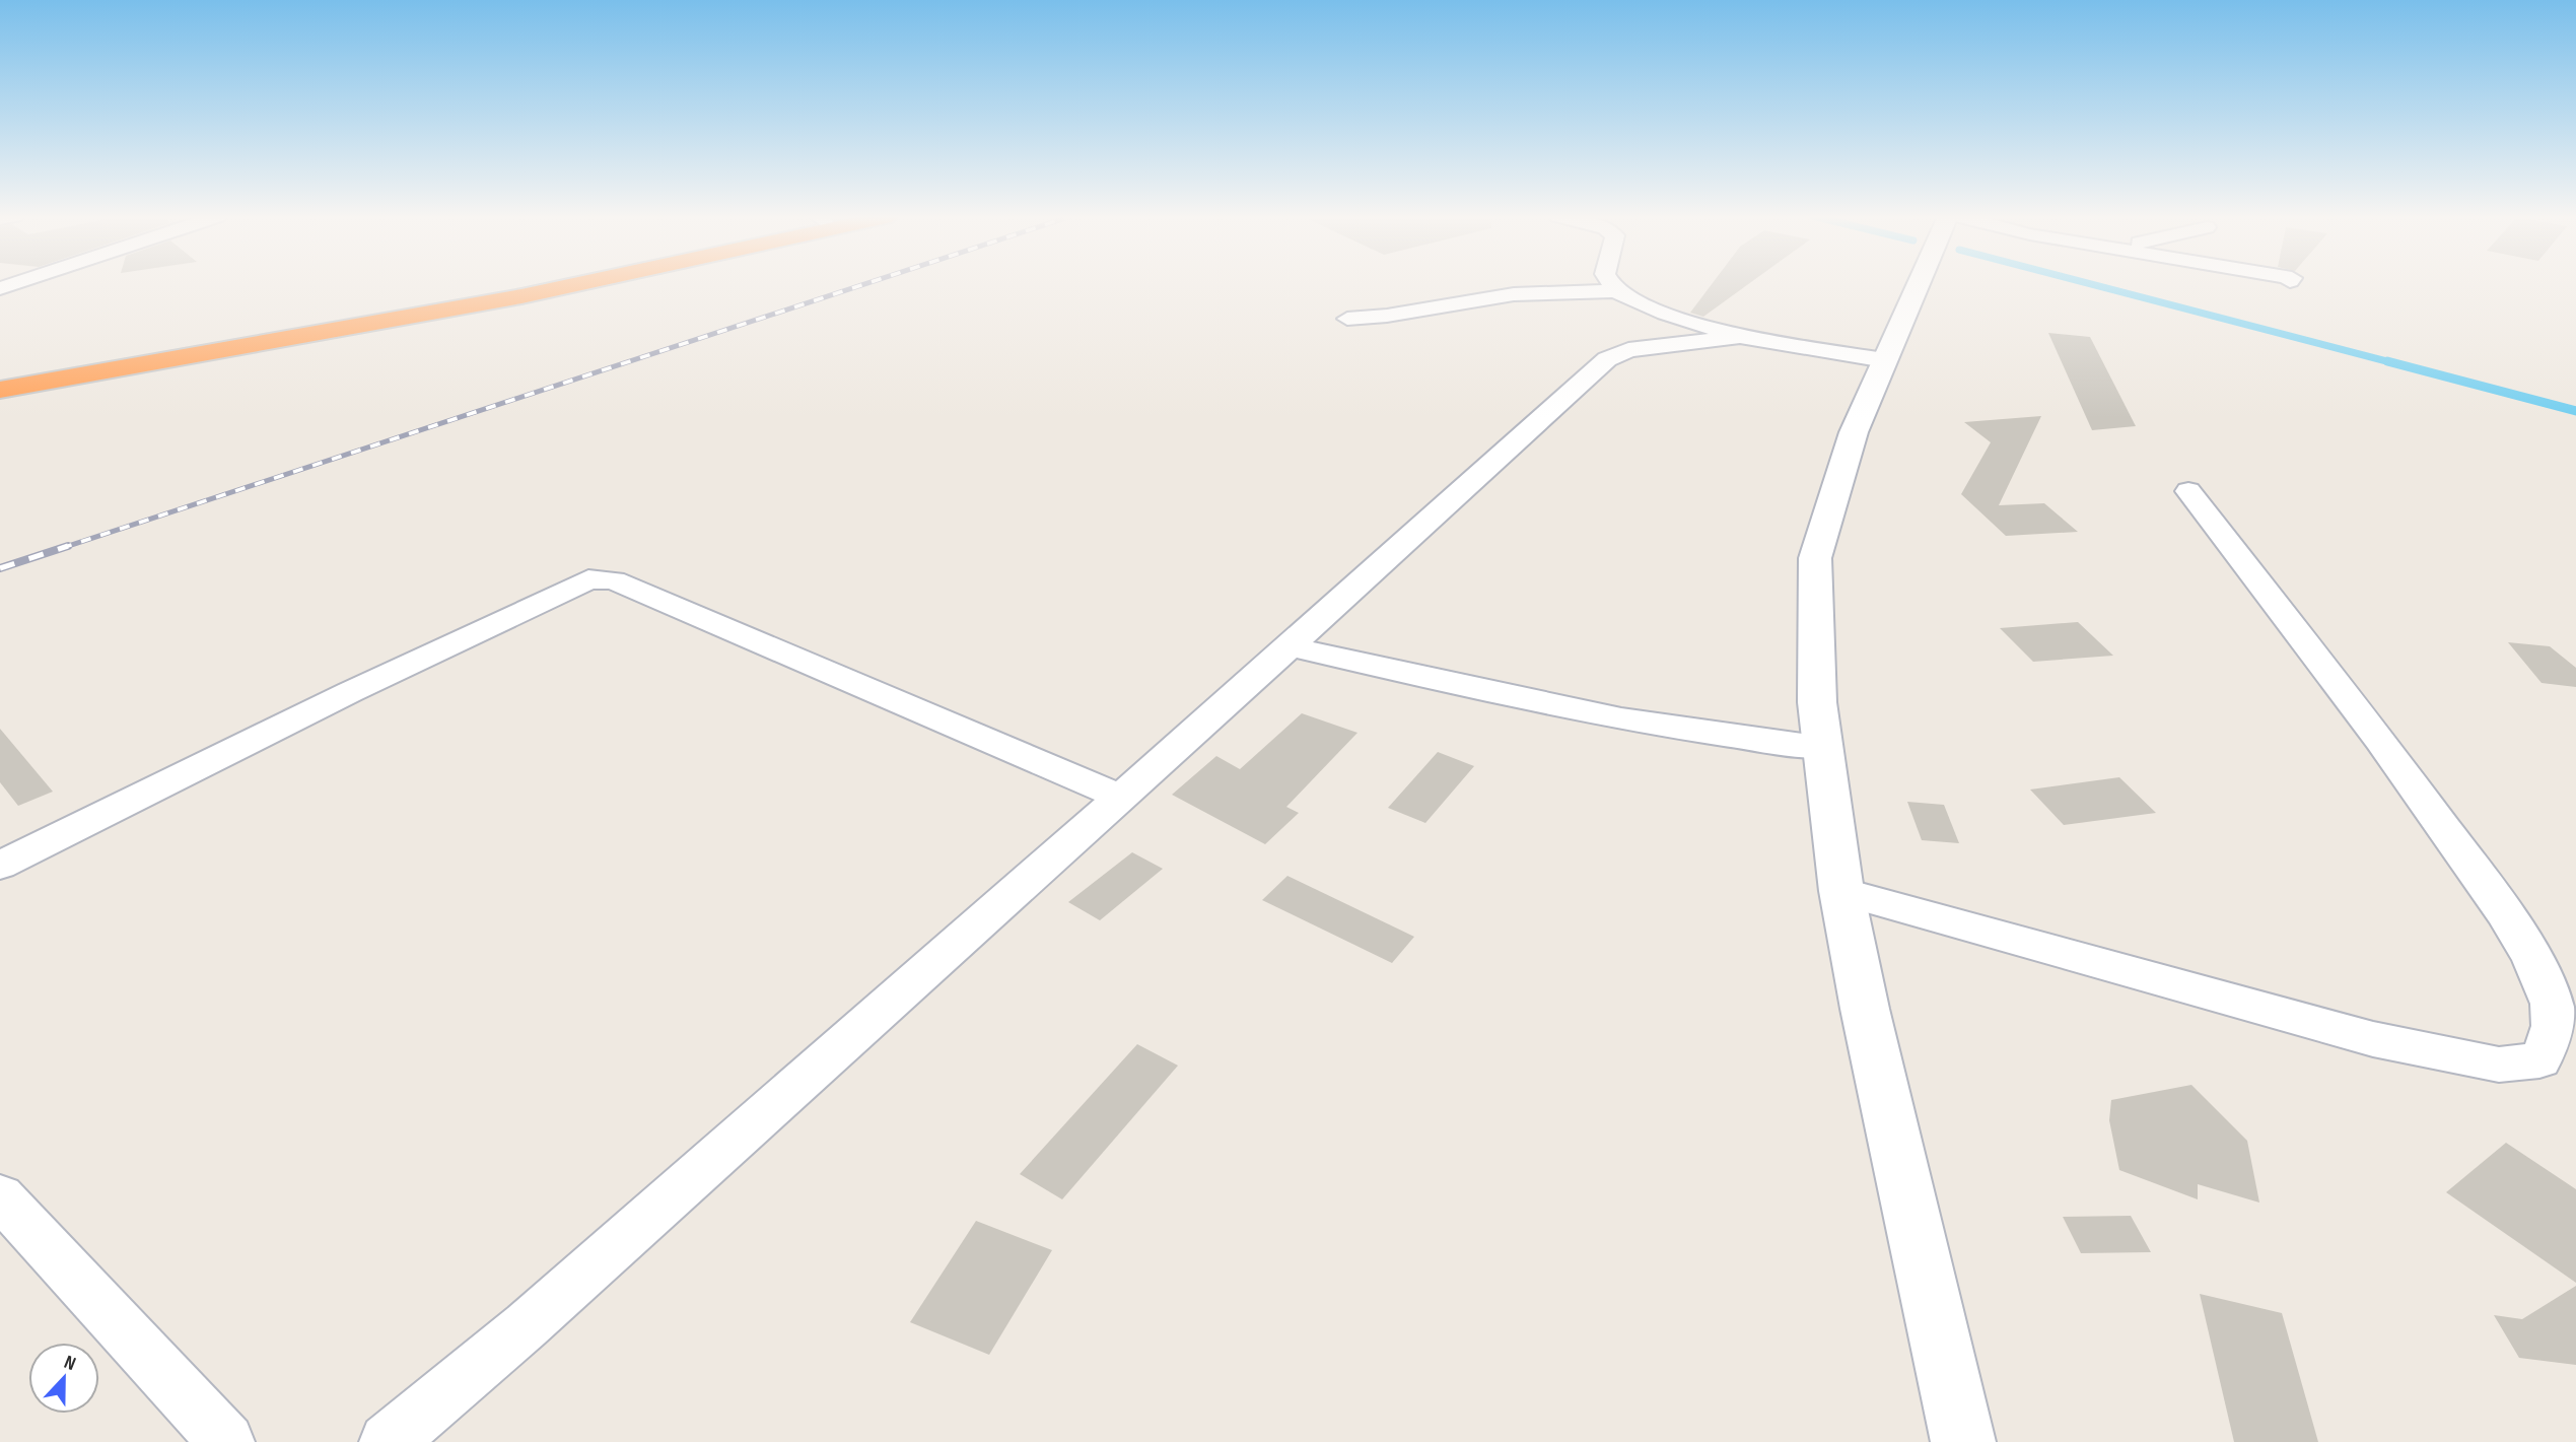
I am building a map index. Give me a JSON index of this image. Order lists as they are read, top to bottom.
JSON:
{
  "north": "top"
}
